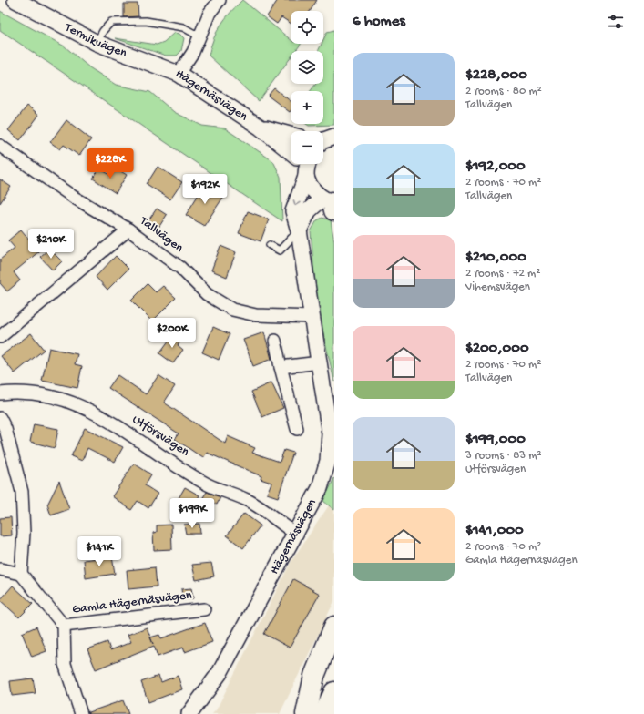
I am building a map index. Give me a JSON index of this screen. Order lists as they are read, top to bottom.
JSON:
{
  "streets": {
    "street": [
      "Termikvägen",
      "Hägernäsvägen",
      "Tallvägen",
      "Utförsvägen",
      "Gamla Hägernäsvägen"
    ]
  },
  "crossings": [
    ["Termikvägen", "Hägernäsvägen"],
    ["Hägernäsvägen", "Tallvägen"],
    ["Hägernäsvägen", "Utförsvägen"]
  ],
  "page": {
    "heading": "6 homes",
    "map_buttons": ["+", "−"],
    "list": [
      {
        "name": "$228,000",
        "note": "2 rooms · 80 m² · Tallvägen"
      },
      {
        "name": "$192,000",
        "note": "2 rooms · 70 m² · Tallvägen"
      },
      {
        "name": "$210,000",
        "note": "2 rooms · 72 m² · Vihemsvägen"
      },
      {
        "name": "$200,000",
        "note": "2 rooms · 70 m² · Tallvägen"
      },
      {
        "name": "$199,000",
        "note": "3 rooms · 83 m² · Utförsvägen"
      },
      {
        "name": "$141,000",
        "note": "2 rooms · 70 m² · Gamla Hägernäsvägen"
      }
    ],
    "price": [
      "$228K",
      "$192K",
      "$210K",
      "$200K",
      "$199K",
      "$141K"
    ]
  }
}
